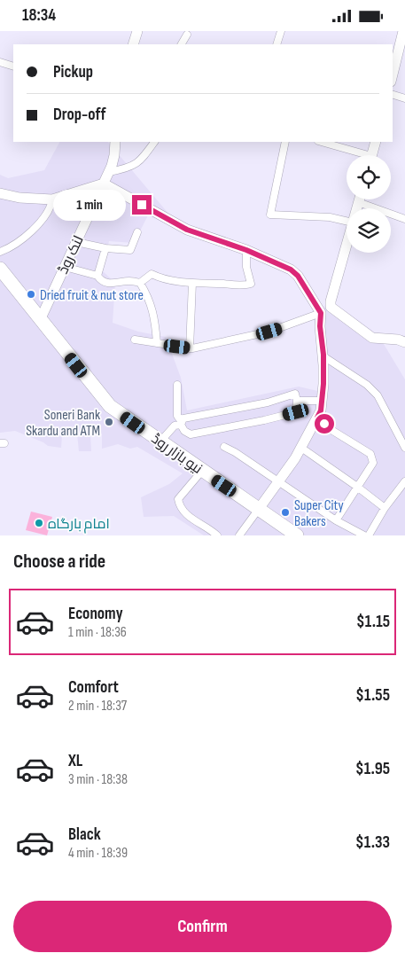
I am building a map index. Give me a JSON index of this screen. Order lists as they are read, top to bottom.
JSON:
{
  "streets": {
    "highway": ["نیو بازار روڈ"],
    "main road": ["لنک روڈ"]
  },
  "crossings": [
    ["لنک روڈ", "نیو بازار روڈ"]
  ],
  "places": [
    "Dried fruit & nut store",
    "Soneri Bank Skardu and ATM",
    "Super City Bakers",
    "امام بارگاہ"
  ],
  "page": {
    "status": "18:34",
    "banner": ["Pickup", "Drop-off"],
    "bubble": "1 min",
    "heading": "Choose a ride",
    "list": [
      {
        "name": "Economy",
        "note": "1 min · 18:36",
        "value": "$1.15"
      },
      {
        "name": "Comfort",
        "note": "2 min · 18:37",
        "value": "$1.55"
      },
      {
        "name": "XL",
        "note": "3 min · 18:38",
        "value": "$1.95"
      },
      {
        "name": "Black",
        "note": "4 min · 18:39",
        "value": "$1.33"
      }
    ],
    "buttons": "Confirm"
  }
}
